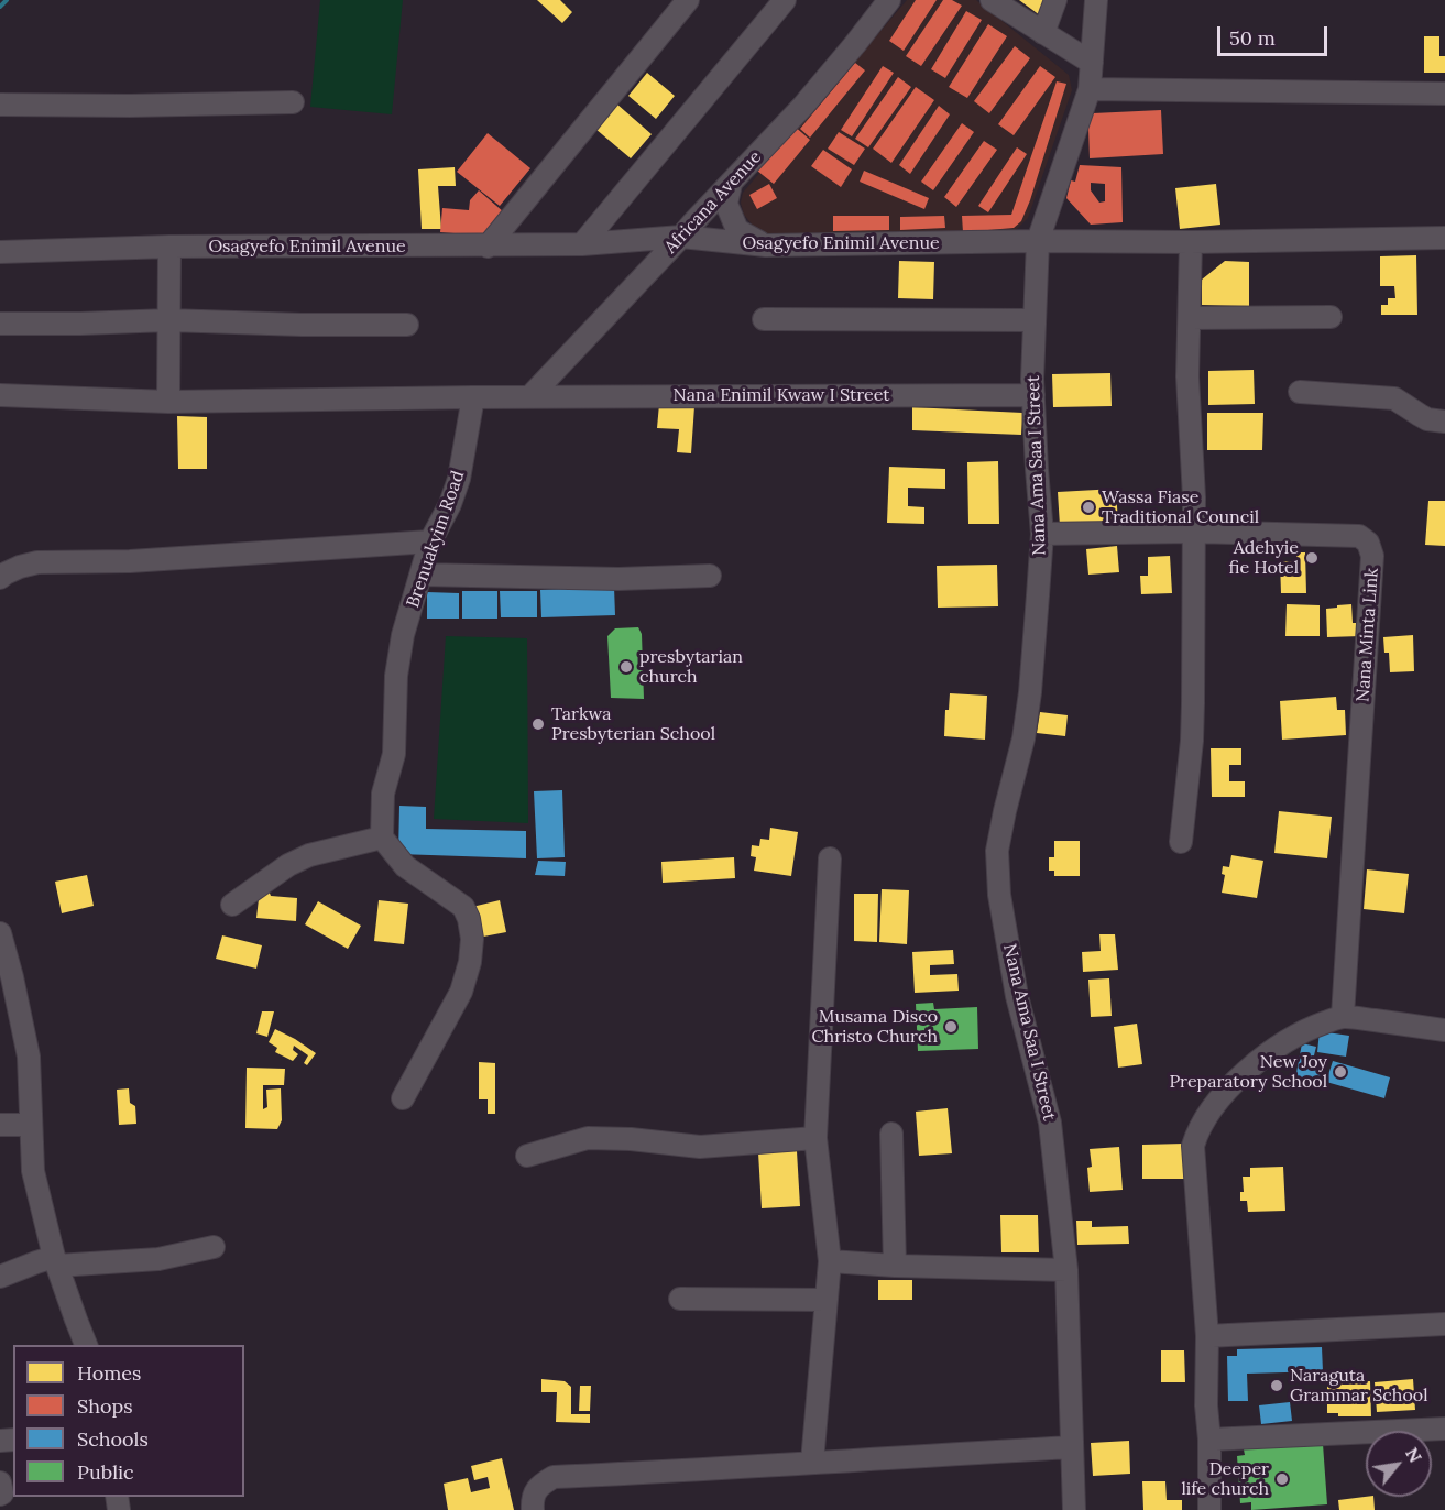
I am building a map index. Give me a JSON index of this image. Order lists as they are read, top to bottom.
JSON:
{
  "streets": {
    "street": [
      "Africana Avenue",
      "Osagyefo Enimil Avenue",
      "Nana Enimil Kwaw I Street",
      "Nana Ama Saa I Street",
      "Brenuakyim Road",
      "Nana Minta Link"
    ]
  },
  "crossings": [
    ["Africana Avenue", "Osagyefo Enimil Avenue"],
    ["Africana Avenue", "Nana Enimil Kwaw I Street"],
    ["Osagyefo Enimil Avenue", "Nana Ama Saa I Street"],
    ["Nana Enimil Kwaw I Street", "Nana Ama Saa I Street"],
    ["Nana Enimil Kwaw I Street", "Brenuakyim Road"],
    ["Nana Ama Saa I Street", "Nana Minta Link"]
  ],
  "places": [
    "Wassa Fiase Traditional Council",
    "Adehyie fie Hotel",
    "presbytarian church",
    "Tarkwa Presbyterian School",
    "Musama Disco Christo Church",
    "New Joy Preparatory School",
    "Naraguta Grammar School",
    "Deeper life church"
  ],
  "legend": [
    "Homes",
    "Shops",
    "Schools",
    "Public"
  ],
  "scale_bar": "50 m",
  "north": "top right"
}
